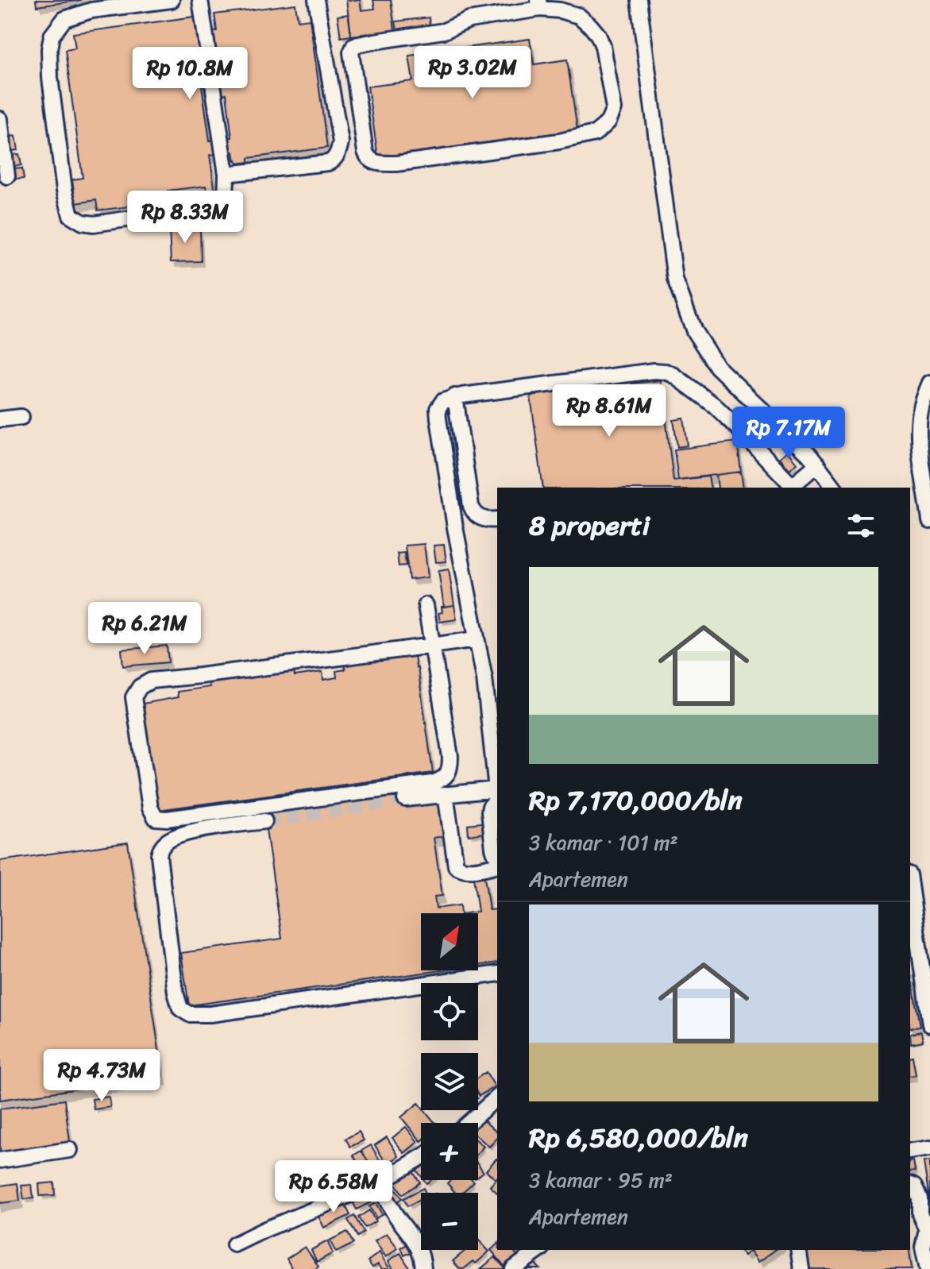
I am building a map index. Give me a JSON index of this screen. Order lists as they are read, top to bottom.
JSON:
{
  "north": "top right",
  "page": {
    "price": [
      "Rp 3.02M",
      "Rp 10.8M",
      "Rp 8.33M",
      "Rp 8.61M",
      "Rp 7.17M",
      "Rp 6.21M",
      "Rp 4.73M",
      "Rp 6.58M"
    ],
    "heading": "8 properti",
    "list": [
      {
        "name": "Rp 7,170,000/bln",
        "note": "3 kamar · 101 m² · Apartemen"
      },
      {
        "name": "Rp 6,580,000/bln",
        "note": "3 kamar · 95 m² · Apartemen"
      }
    ],
    "map_buttons": ["+", "−"]
  }
}
